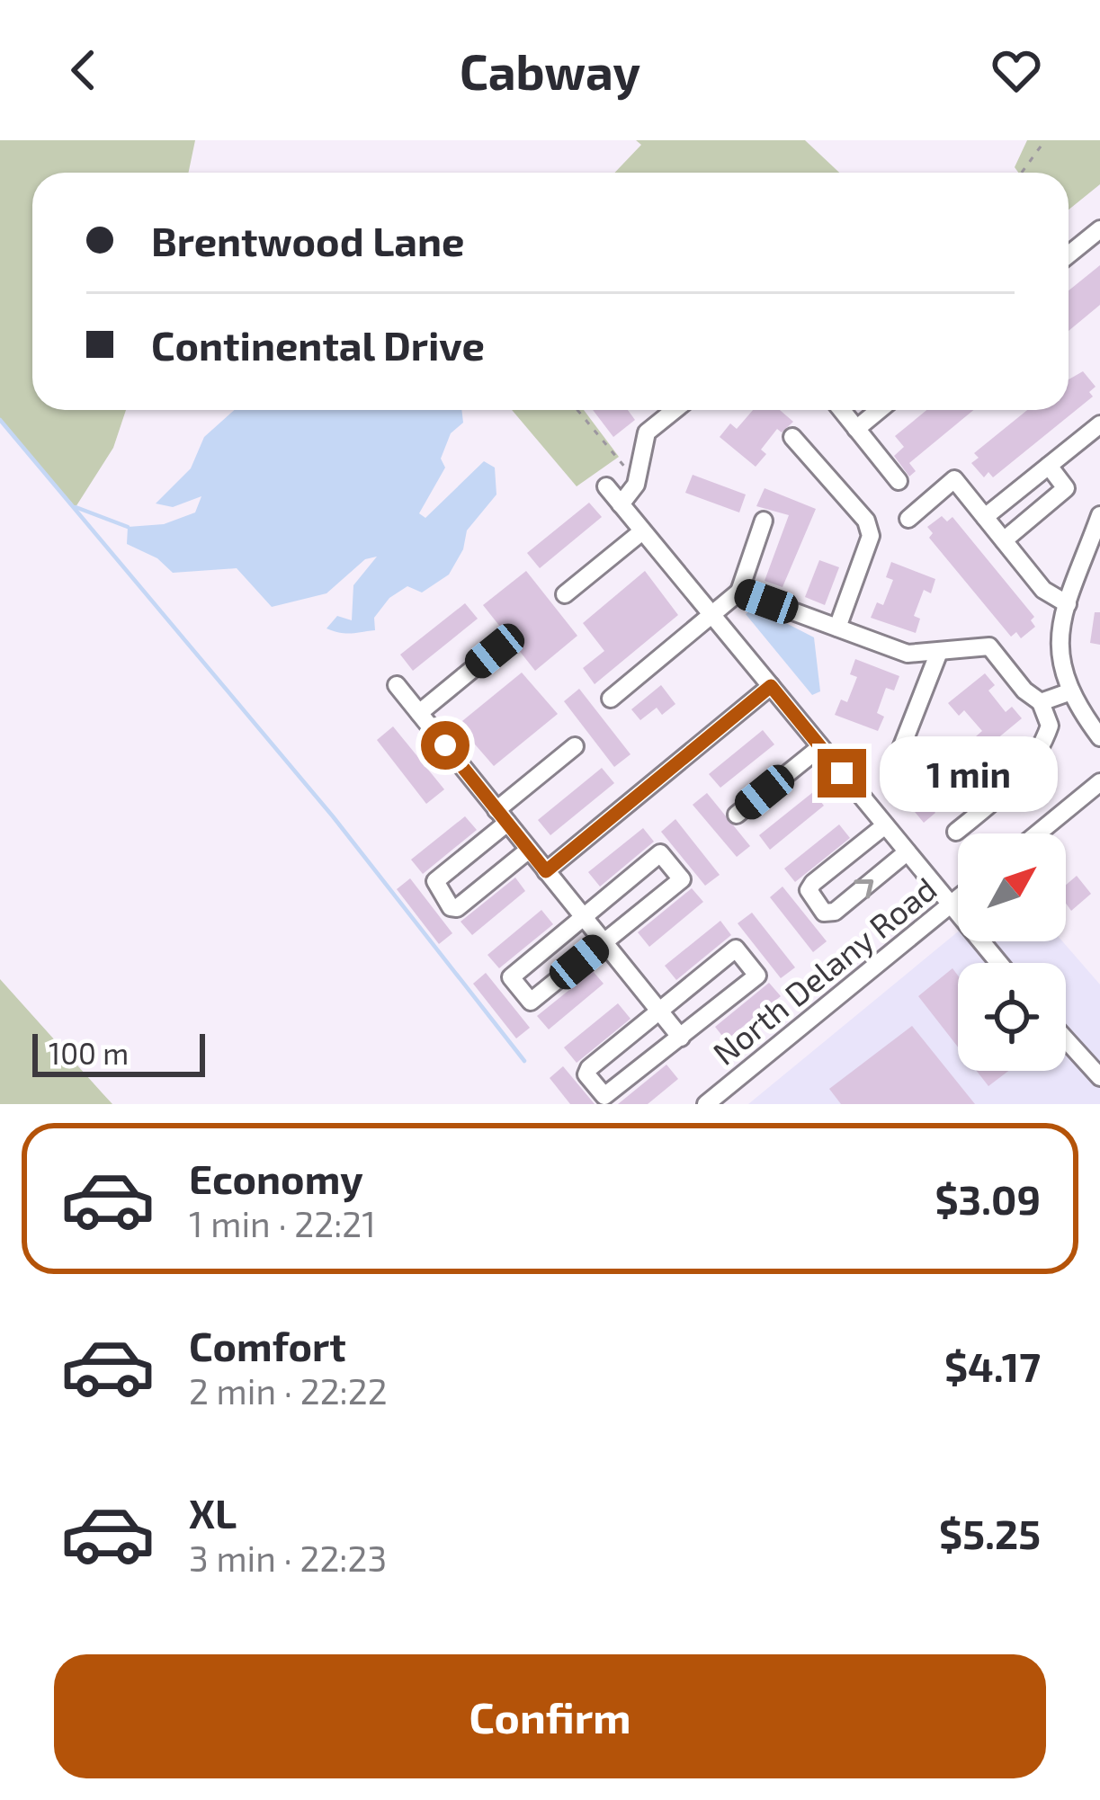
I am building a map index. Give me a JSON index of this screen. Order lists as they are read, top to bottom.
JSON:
{
  "streets": {
    "street": ["North Delany Road"]
  },
  "scale_bar": "100 m",
  "north": "top right",
  "page": {
    "header": "Cabway",
    "banner": ["Brentwood Lane", "Continental Drive"],
    "bubble": "1 min",
    "scale": "100 m",
    "list": [
      {
        "name": "Economy",
        "note": "1 min · 22:21",
        "value": "$3.09"
      },
      {
        "name": "Comfort",
        "note": "2 min · 22:22",
        "value": "$4.17"
      },
      {
        "name": "XL",
        "note": "3 min · 22:23",
        "value": "$5.25"
      }
    ],
    "buttons": "Confirm"
  }
}
